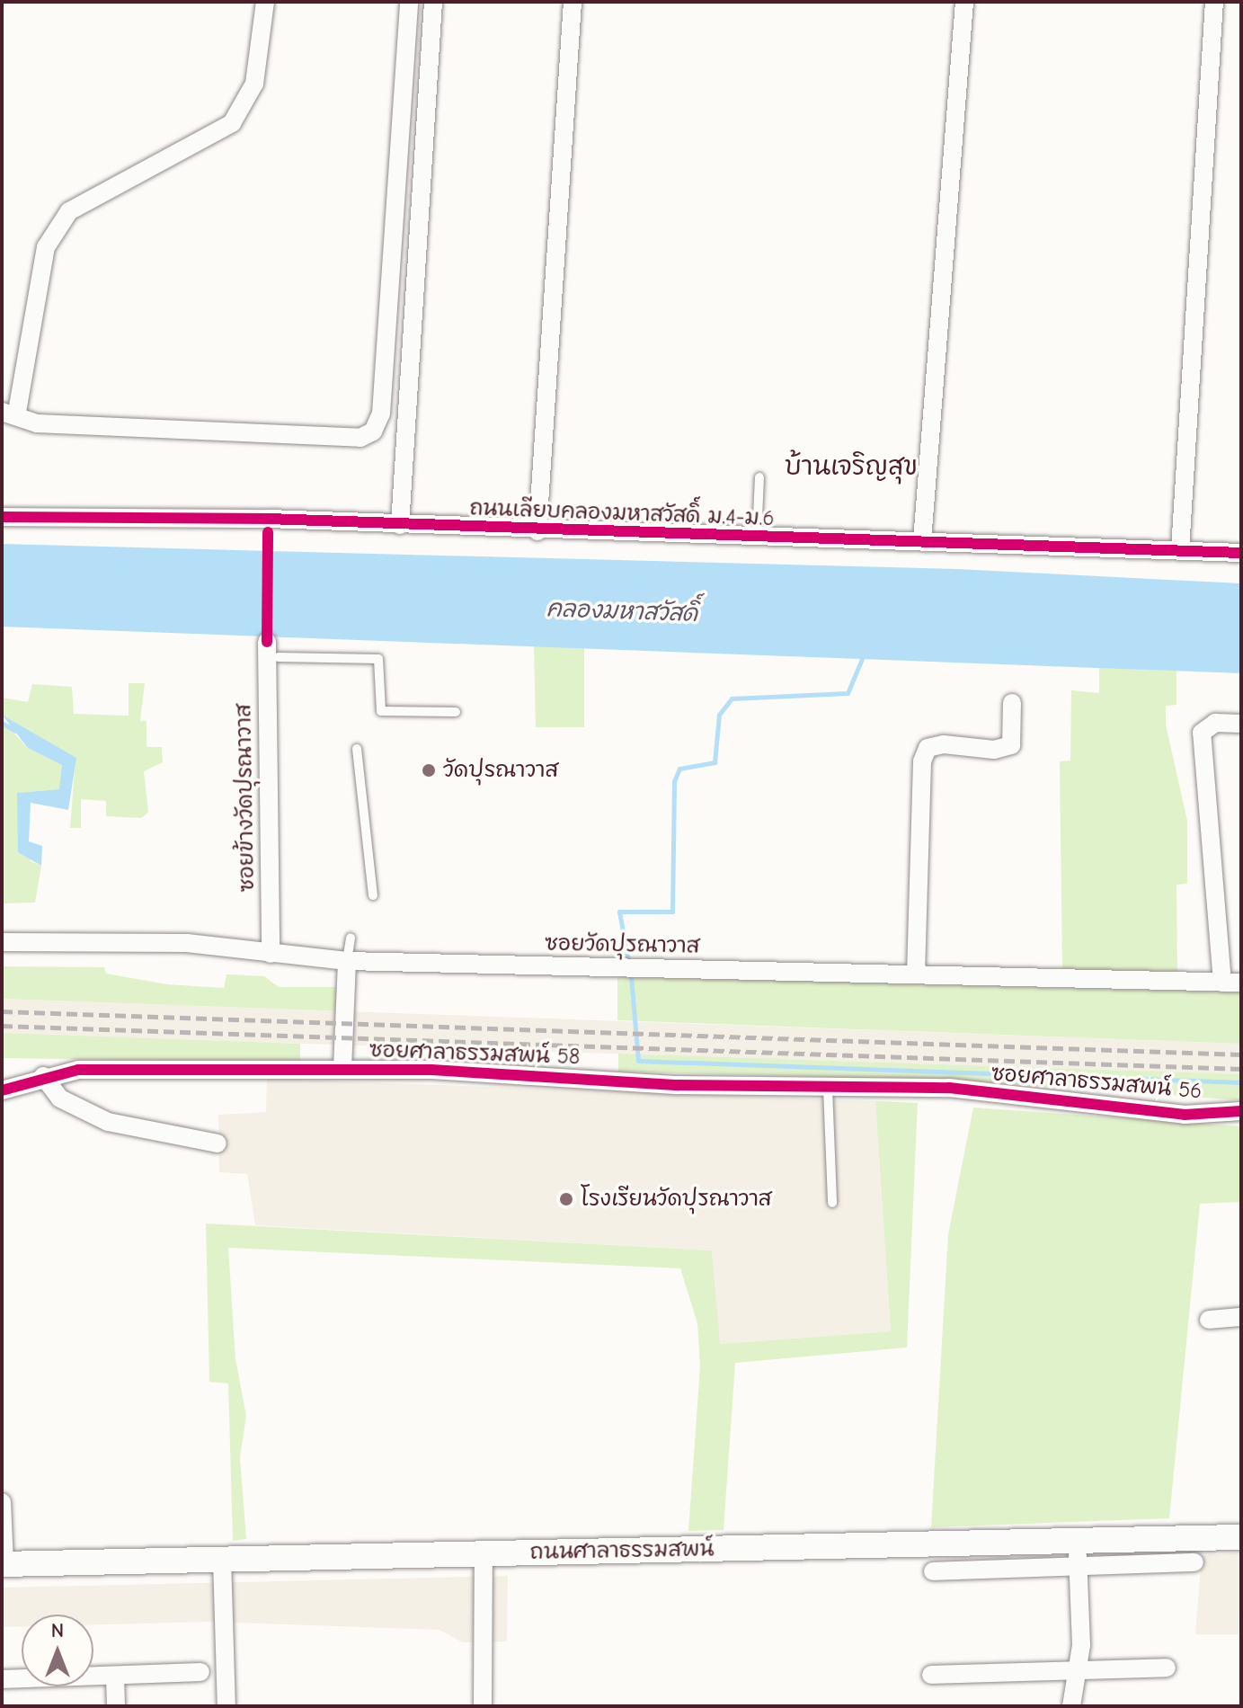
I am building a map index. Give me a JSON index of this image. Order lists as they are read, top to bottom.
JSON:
{
  "streets": {
    "street": [
      "ถนนเลียบคลองมหาสวัสดิ์ ม.4-ม.6",
      "ซอยข้างวัดปุรณาวาส",
      "ซอยวัดปุรณาวาส",
      "ซอยศาลาธรรมสพน์ 58",
      "ซอยศาลาธรรมสพน์ 56",
      "ถนนศาลาธรรมสพน์"
    ]
  },
  "crossings": [
    ["ซอยข้างวัดปุรณาวาส", "ซอยวัดปุรณาวาส"],
    ["ซอยศาลาธรรมสพน์ 58", "ซอยศาลาธรรมสพน์ 56"]
  ],
  "districts": ["บ้านเจริญสุข"],
  "water": ["คลองมหาสวัสดิ์"],
  "places": ["วัดปุรณาวาส", "โรงเรียนวัดปุรณาวาส"],
  "north": "top"
}
